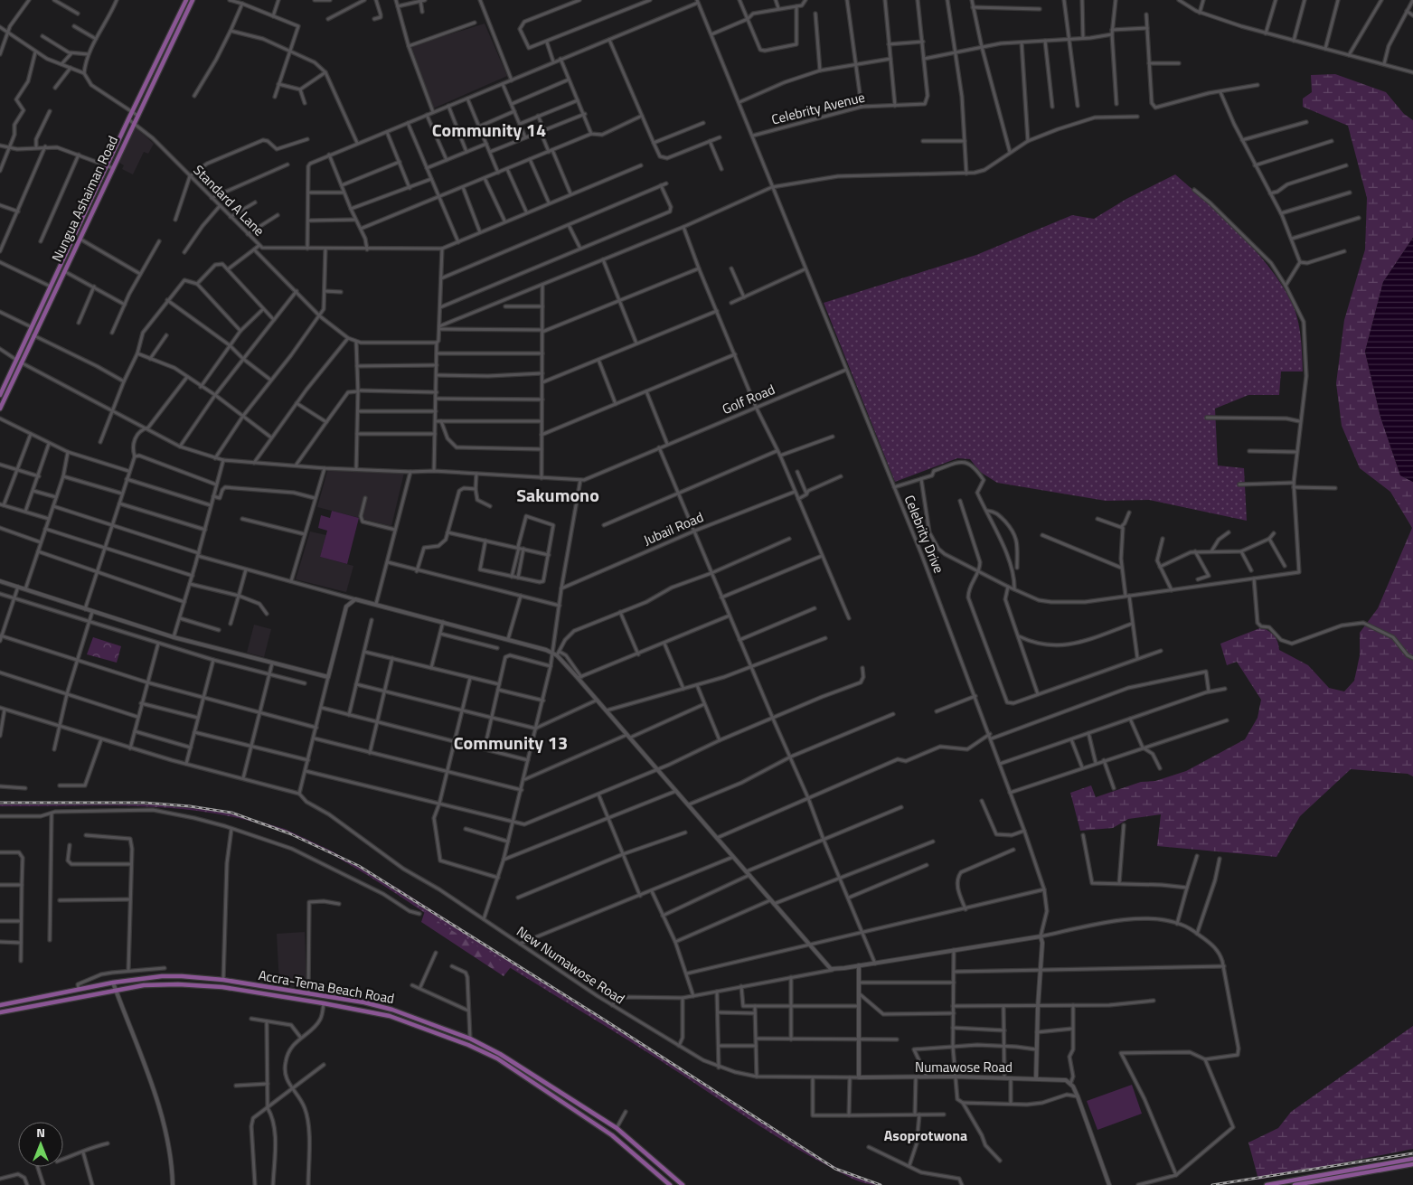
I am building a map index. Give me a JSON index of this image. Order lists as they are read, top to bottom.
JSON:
{
  "streets": {
    "main road": ["Nungua Ashaiman Road", "Accra-Tema Beach Road"],
    "street": [
      "Celebrity Avenue",
      "Standard A Lane",
      "Golf Road",
      "Jubail Road",
      "Celebrity Drive",
      "New Numawose Road",
      "Numawose Road"
    ]
  },
  "crossings": [
    ["Celebrity Avenue", "Celebrity Drive"],
    ["Nungua Ashaiman Road", "Standard A Lane"],
    ["Golf Road", "Celebrity Drive"],
    ["New Numawose Road", "Numawose Road"]
  ],
  "districts": [
    "Community 14",
    "Sakumono",
    "Community 13",
    "Asoprotwona"
  ],
  "north": "top"
}
